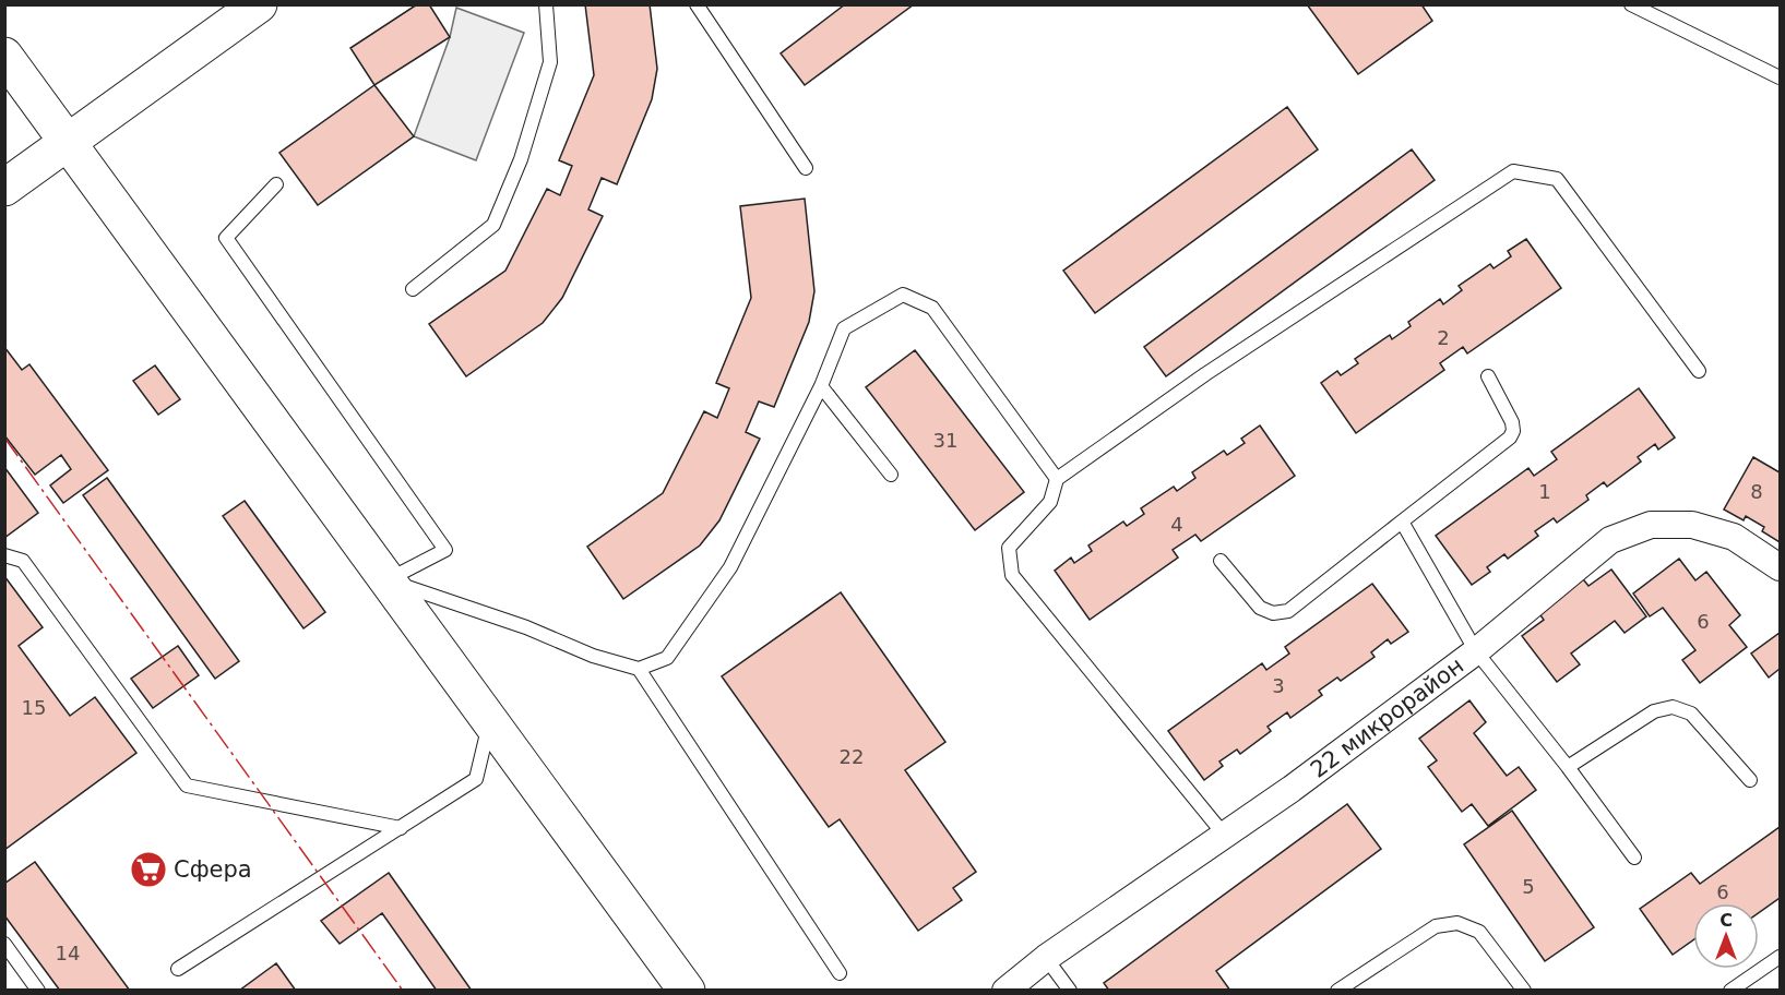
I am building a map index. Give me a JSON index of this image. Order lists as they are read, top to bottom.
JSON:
{
  "streets": {
    "street": ["22 микрорайон"]
  },
  "places": {
    "supermarket": ["Сфера"]
  },
  "house_numbers": [
    "2",
    "31",
    "1",
    "8",
    "4",
    "6",
    "3",
    "15",
    "22",
    "5",
    "6",
    "14"
  ],
  "north": "top"
}
